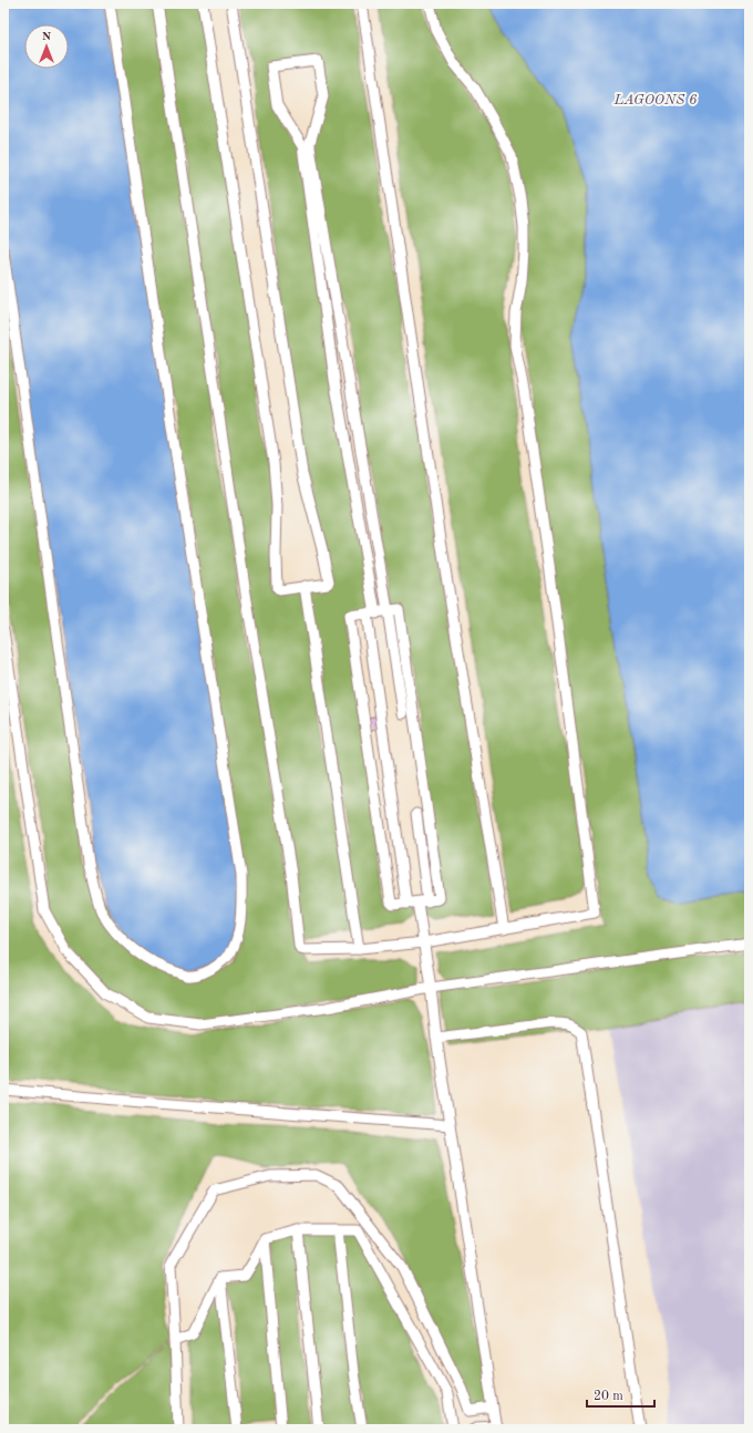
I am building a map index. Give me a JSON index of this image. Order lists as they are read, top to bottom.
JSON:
{
  "water": ["LAGOONS 6"],
  "scale_bar": "20 m",
  "north": "top"
}
